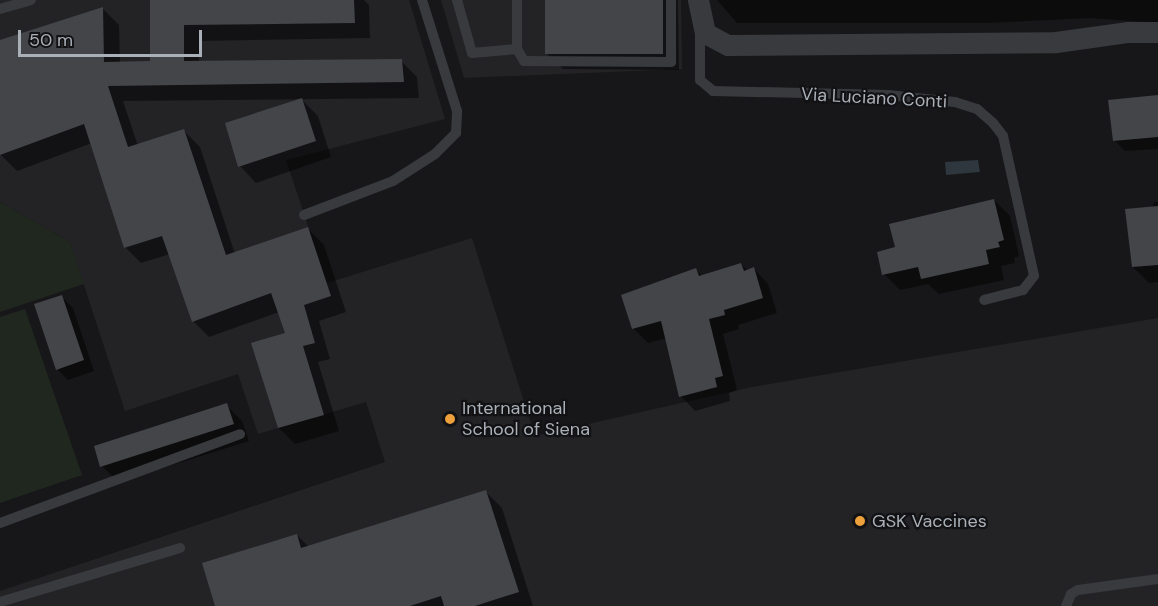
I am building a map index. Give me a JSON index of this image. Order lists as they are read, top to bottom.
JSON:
{
  "streets": {
    "street": ["Via Luciano Conti"]
  },
  "places": ["International School of Siena", "GSK Vaccines"],
  "scale_bar": "50 m"
}
